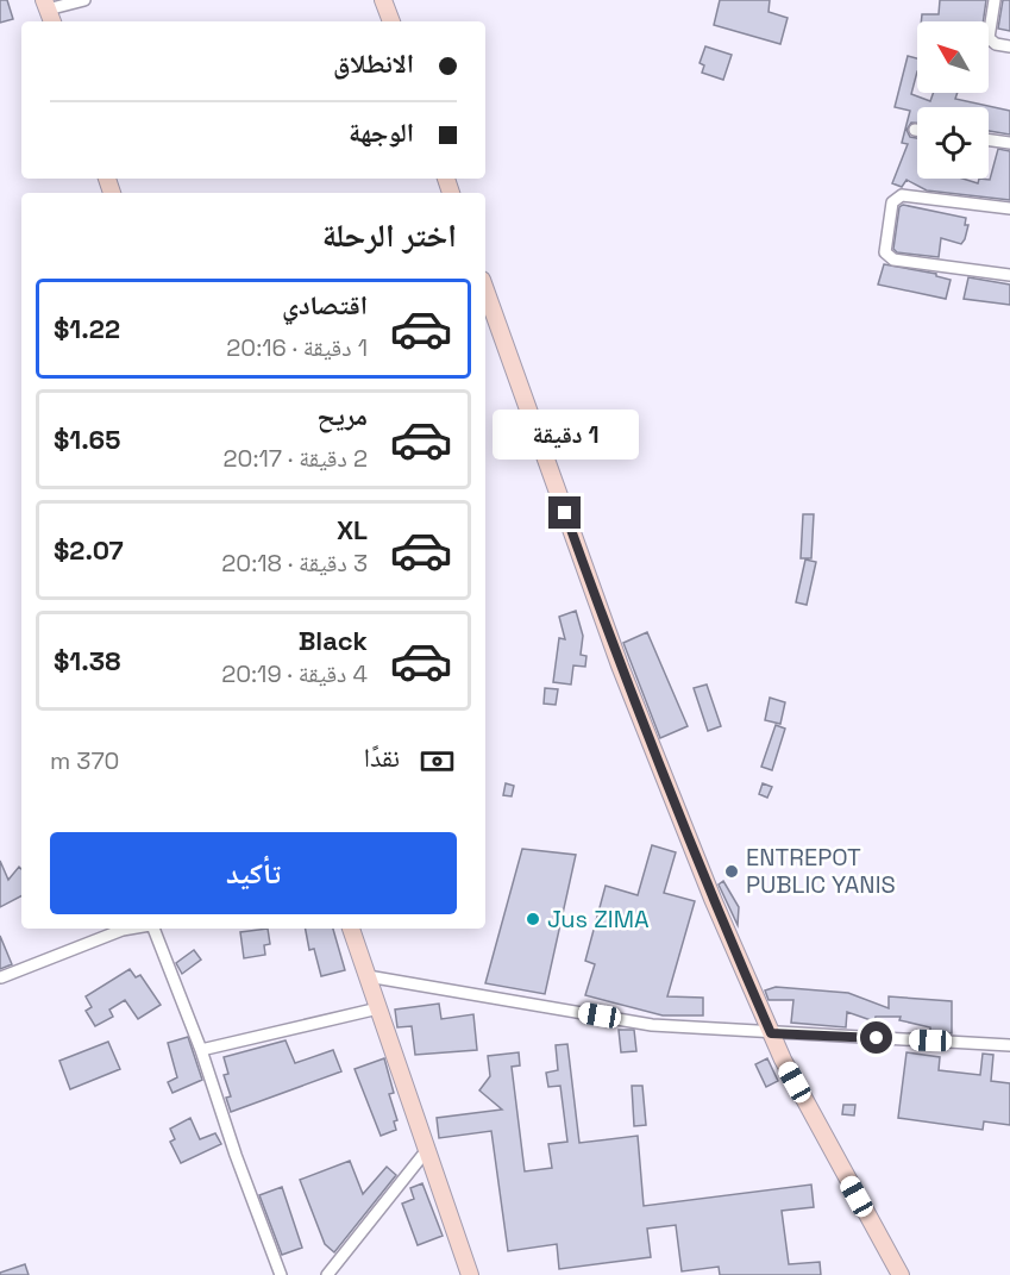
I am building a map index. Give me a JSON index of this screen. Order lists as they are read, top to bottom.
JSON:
{
  "places": ["ENTREPOT PUBLIC YANIS", "Jus ZIMA"],
  "north": "top left",
  "page": {
    "banner": ["الانطلاق", "الوجهة"],
    "heading": "اختر الرحلة",
    "list": [
      {
        "name": "اقتصادي",
        "note": "1 دقيقة · 20:16",
        "value": "$1.22"
      },
      {
        "name": "مريح",
        "note": "2 دقيقة · 20:17",
        "value": "$1.65"
      },
      {
        "name": "XL",
        "note": "3 دقيقة · 20:18",
        "value": "$2.07"
      },
      {
        "name": "Black",
        "note": "4 دقيقة · 20:19",
        "value": "$1.38"
      }
    ],
    "bubble": "1 دقيقة",
    "pay": ["نقدًا", "370 m"],
    "buttons": "تأكيد"
  }
}
